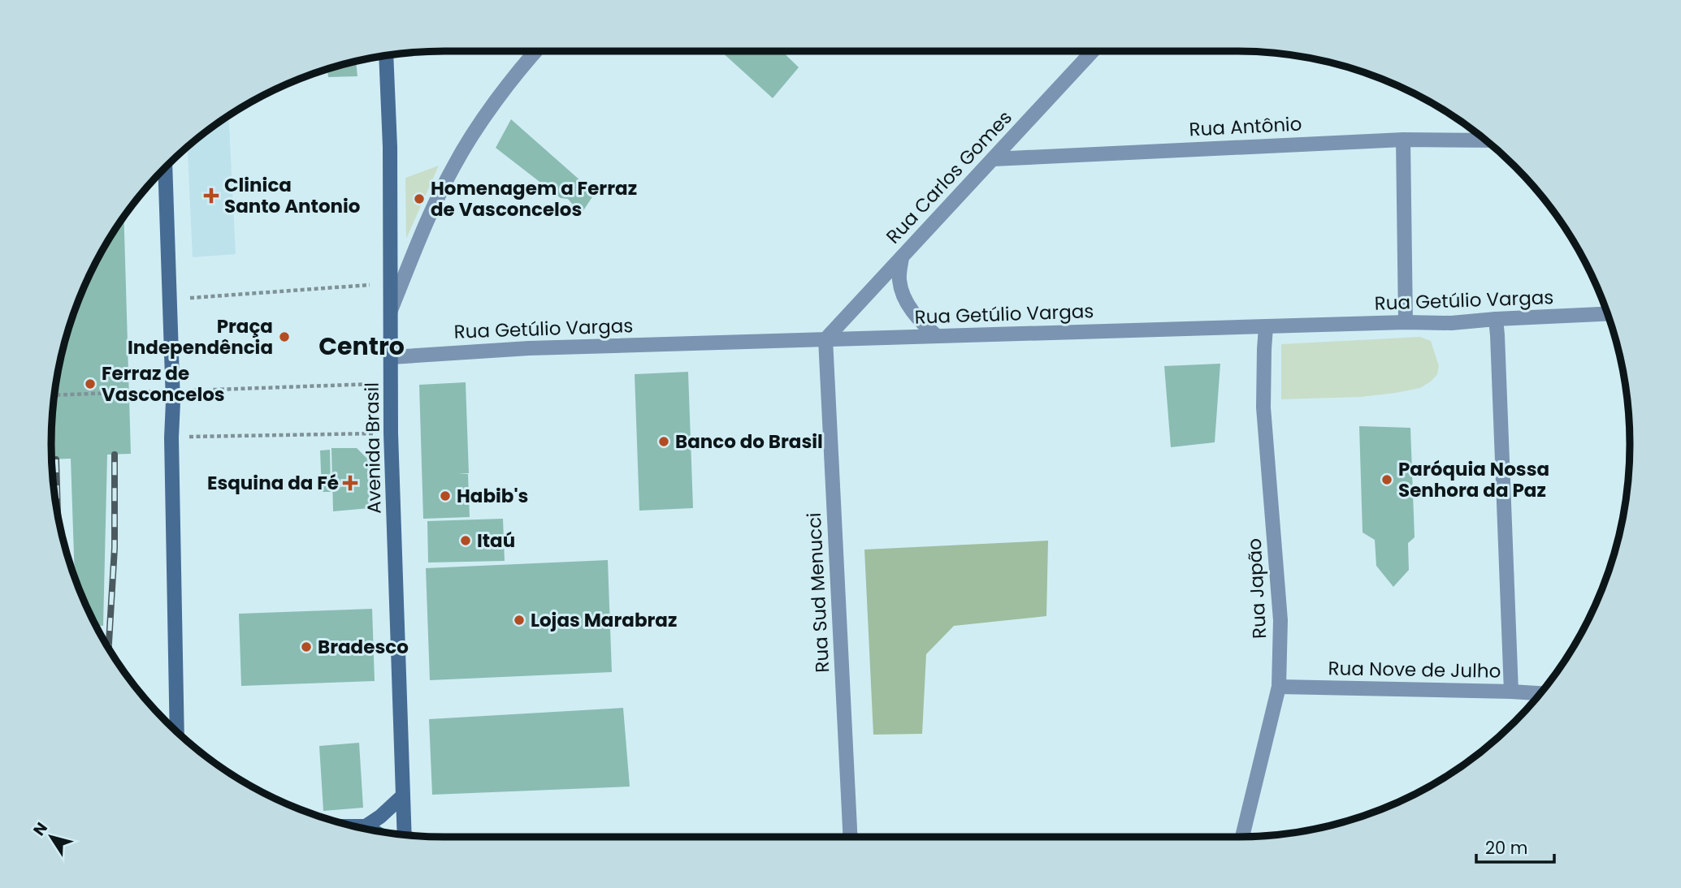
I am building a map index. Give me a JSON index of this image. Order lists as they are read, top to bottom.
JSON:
{
  "streets": {
    "main road": ["Avenida Brasil"],
    "street": [
      "Rua Antônio",
      "Rua Carlos Gomes",
      "Rua Getúlio Vargas",
      "Rua Japão",
      "Rua Sud Menucci",
      "Rua Nove de Julho"
    ]
  },
  "crossings": [
    ["Rua Antônio", "Rua Carlos Gomes"],
    ["Rua Carlos Gomes", "Rua Getúlio Vargas"],
    ["Rua Carlos Gomes", "Rua Sud Menucci"],
    ["Rua Getúlio Vargas", "Avenida Brasil"],
    ["Rua Getúlio Vargas", "Rua Japão"],
    ["Rua Getúlio Vargas", "Rua Sud Menucci"],
    ["Rua Japão", "Rua Nove de Julho"]
  ],
  "districts": ["Centro"],
  "places": {
    "health": ["Clinica Santo Antonio", "Esquina da Fé"],
    "other": [
      "Homenagem a Ferraz de Vasconcelos",
      "Praça Independência",
      "Ferraz de Vasconcelos",
      "Banco do Brasil",
      "Paróquia Nossa Senhora da Paz",
      "Habib's",
      "Itaú",
      "Lojas Marabraz",
      "Bradesco"
    ]
  },
  "scale_bar": "20 m",
  "north": "top left"
}
